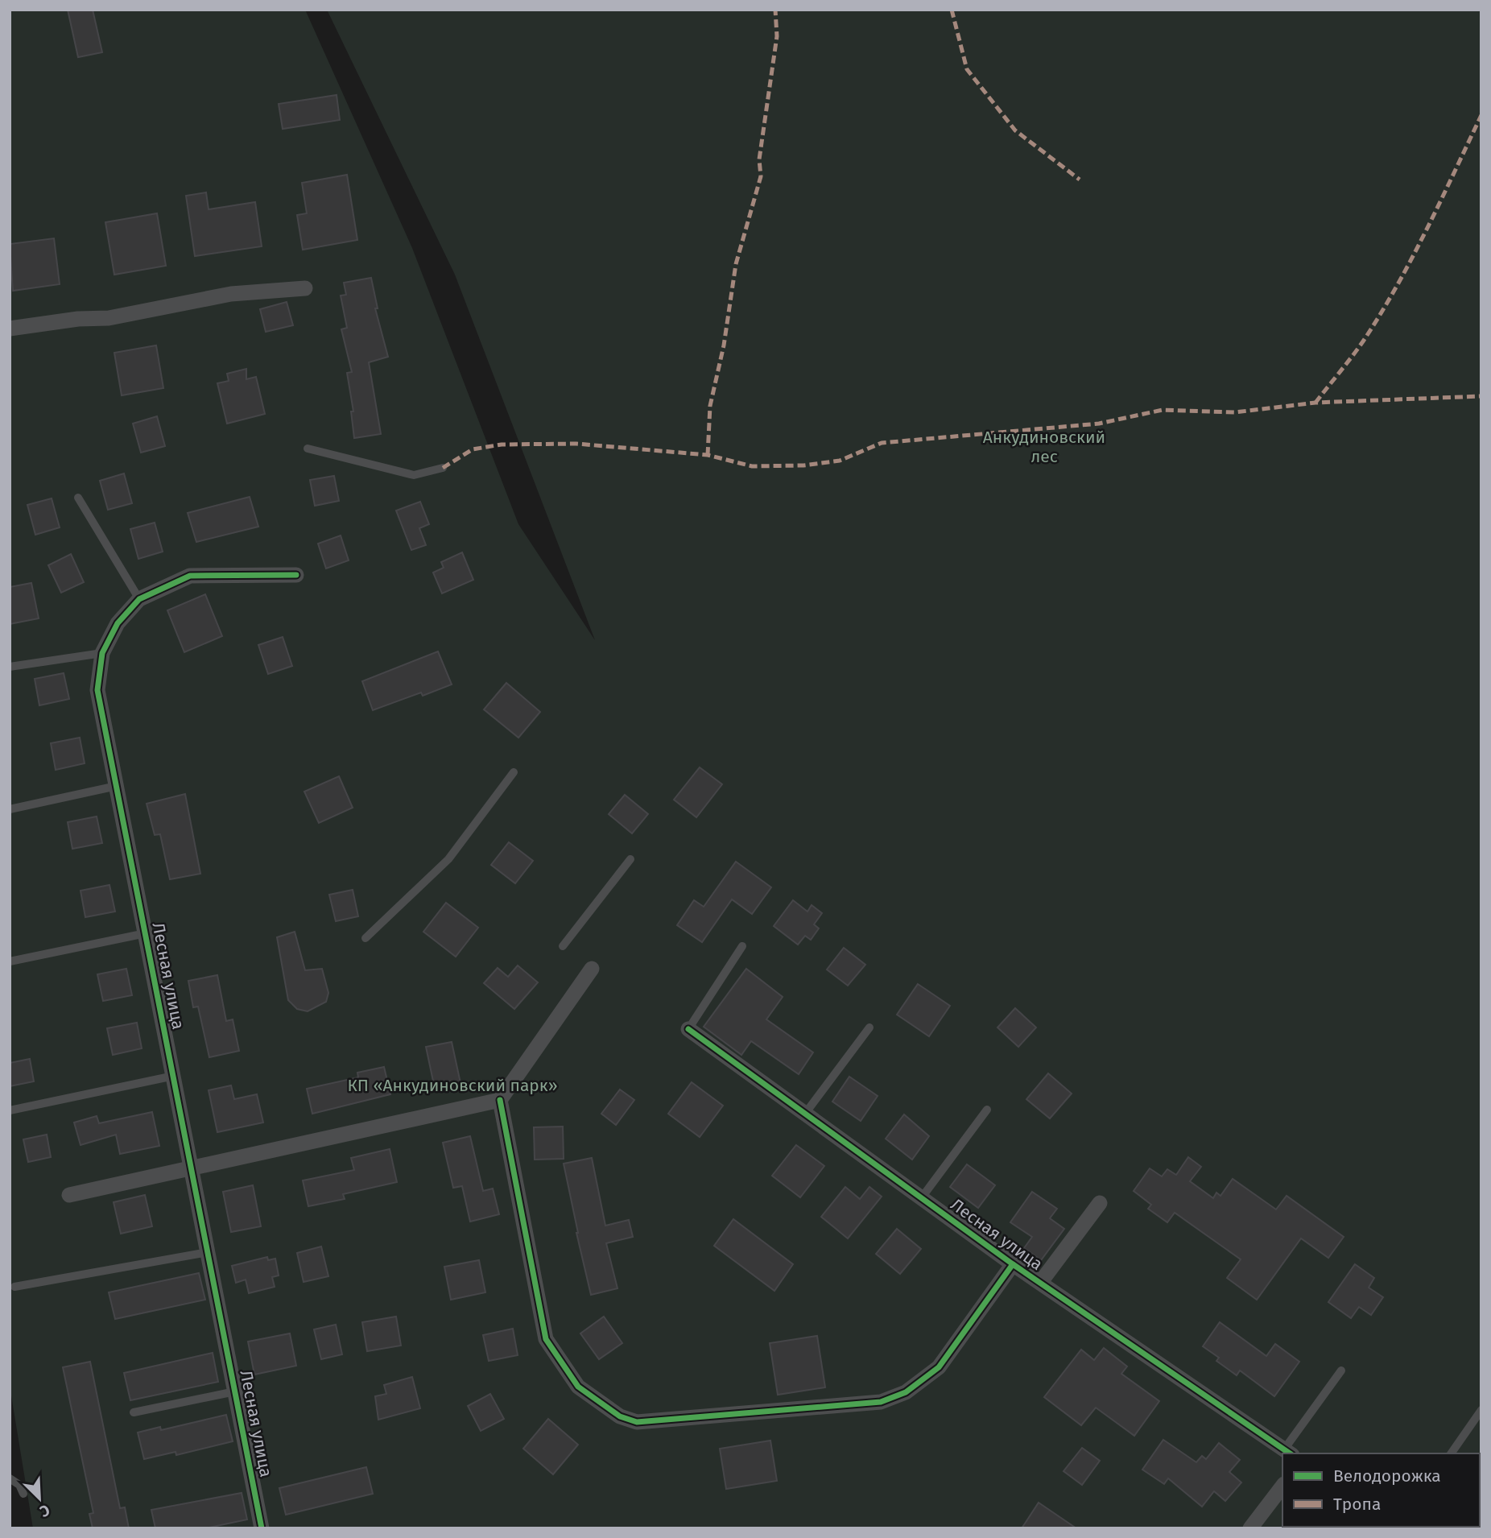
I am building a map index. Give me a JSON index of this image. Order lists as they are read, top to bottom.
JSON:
{
  "streets": {
    "street": ["Лесная улица"]
  },
  "parks": ["Анкудиновский лес", "КП «Анкудиновский парк»"],
  "legend": ["Велодорожка", "Тропа"],
  "north": "bottom right"
}
